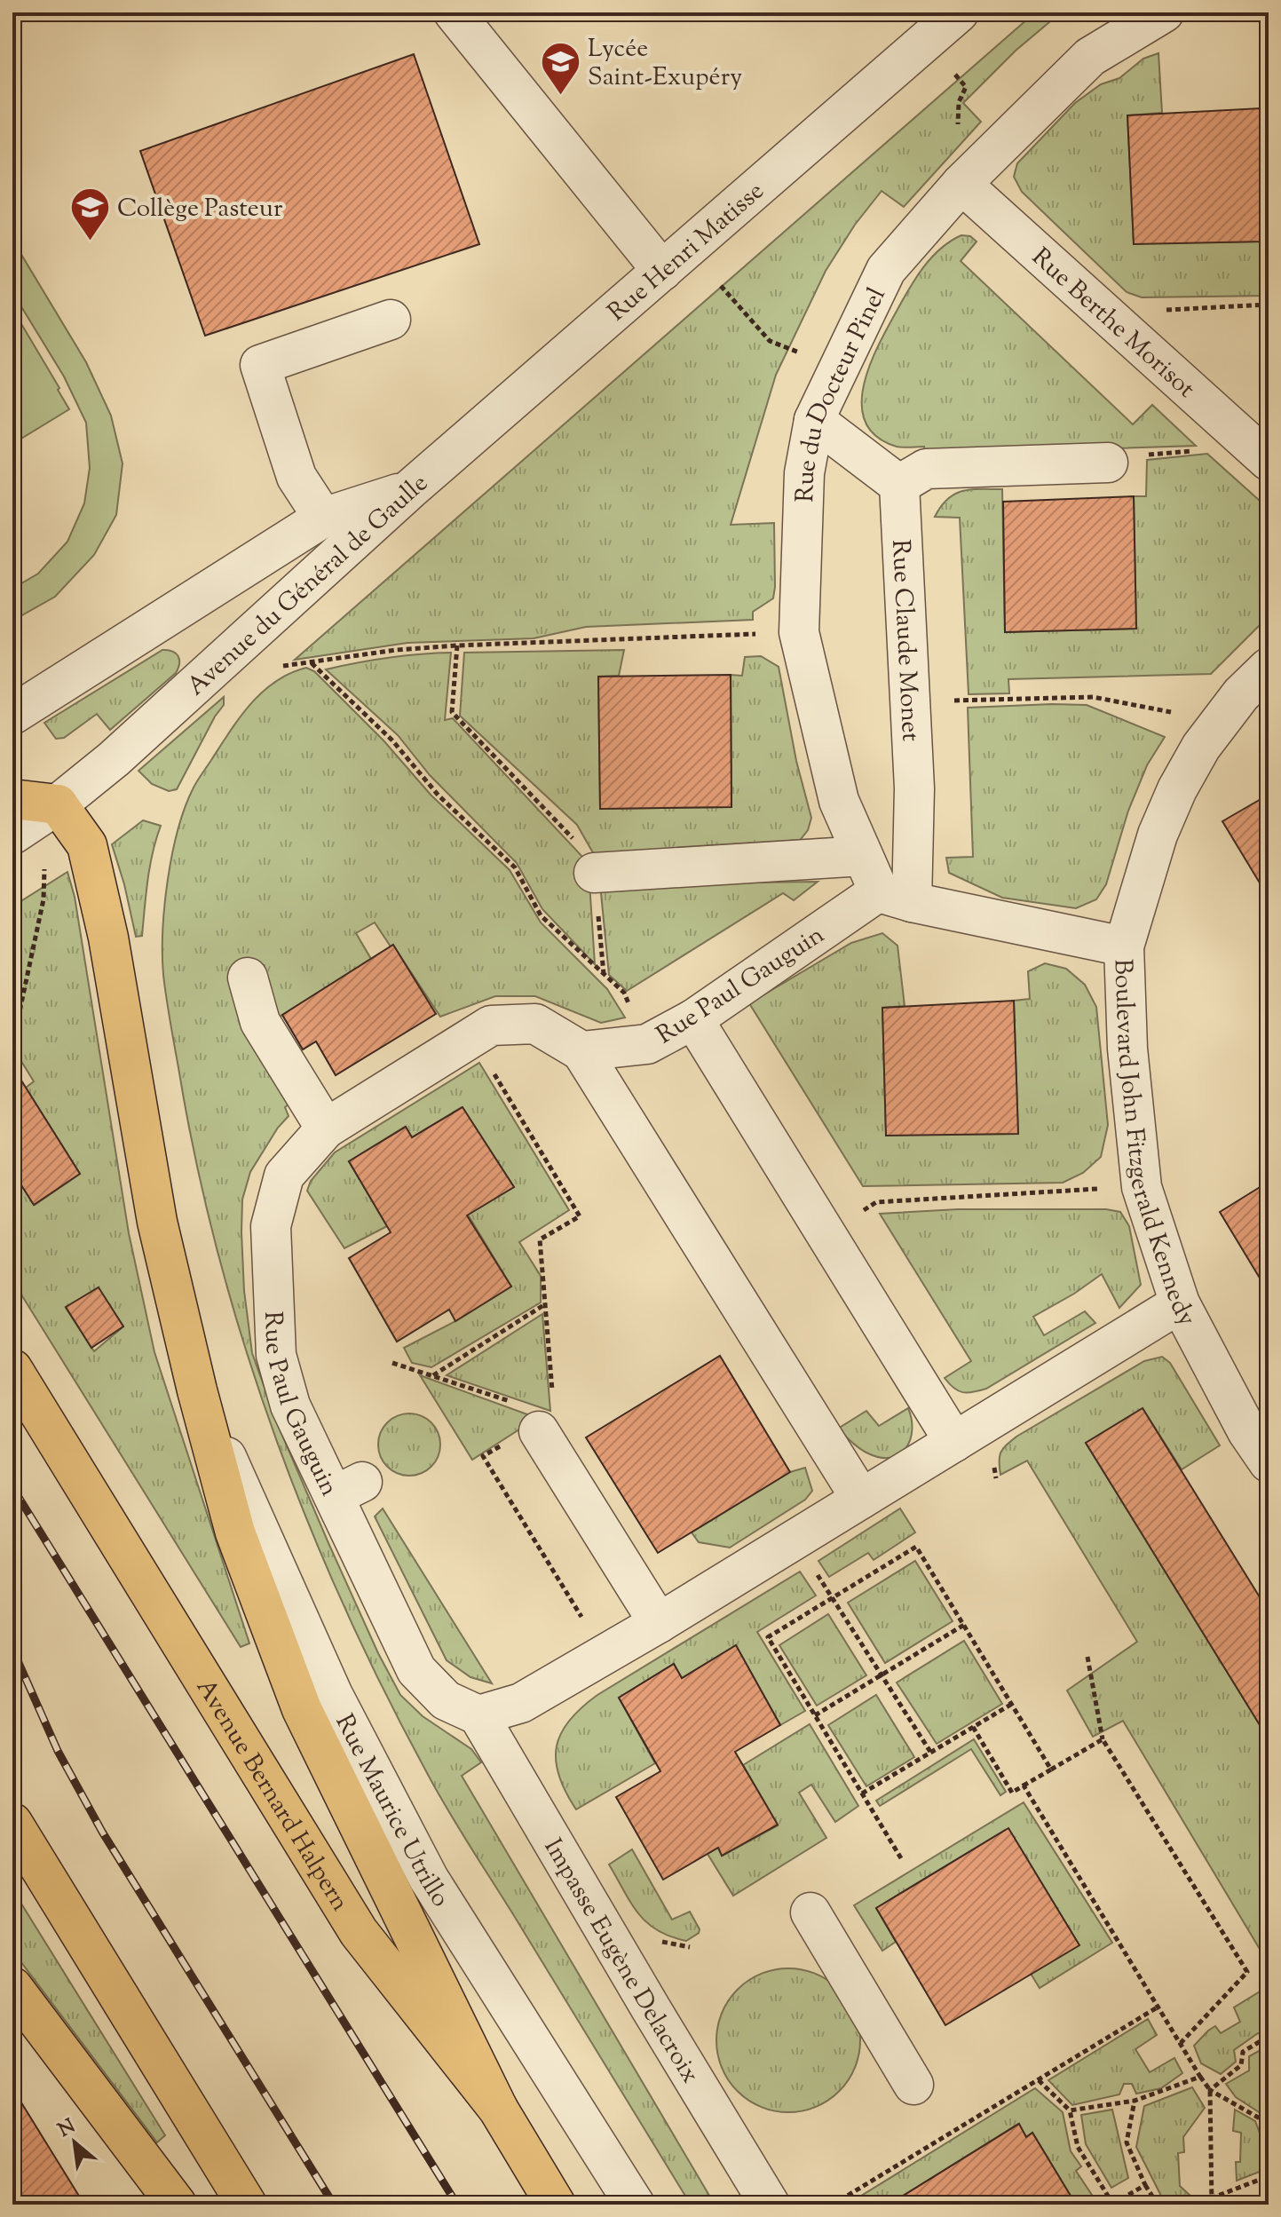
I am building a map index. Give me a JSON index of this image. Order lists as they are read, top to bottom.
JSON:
{
  "streets": {
    "main road": ["Avenue Bernard Halpern"],
    "street": [
      "Rue Henri Matisse",
      "Rue Berthe Morisot",
      "Rue du Docteur Pinel",
      "Avenue du Général de Gaulle",
      "Rue Claude Monet",
      "Rue Paul Gauguin",
      "Boulevard John Fitzgerald Kennedy",
      "Rue Maurice Utrillo",
      "Impasse Eugène Delacroix"
    ]
  },
  "crossings": [
    ["Rue Henri Matisse", "Avenue du Général de Gaulle"],
    ["Rue Berthe Morisot", "Rue du Docteur Pinel"],
    ["Rue du Docteur Pinel", "Rue Claude Monet"],
    ["Rue du Docteur Pinel", "Rue Paul Gauguin"],
    ["Rue Claude Monet", "Rue Paul Gauguin"],
    ["Rue Paul Gauguin", "Impasse Eugène Delacroix"]
  ],
  "places": {
    "school or university": ["Lycée Saint-Exupéry", "Collège Pasteur"]
  },
  "north": "top left"
}
